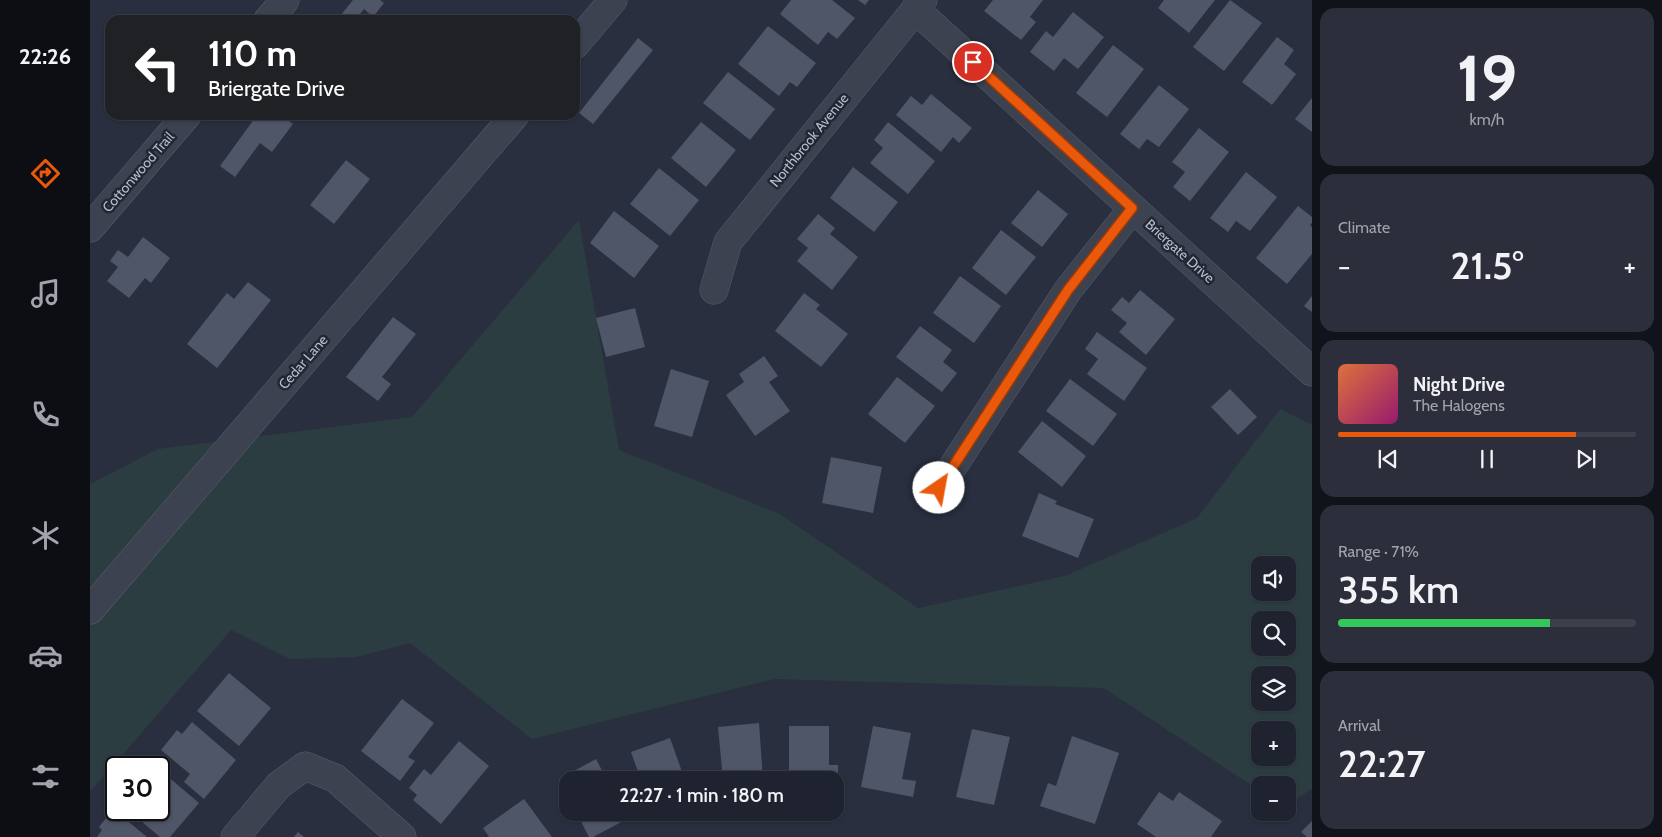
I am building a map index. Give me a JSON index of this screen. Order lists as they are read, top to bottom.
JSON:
{
  "streets": {
    "street": [
      "Northbrook Avenue",
      "Cottonwood Trail",
      "Briergate Drive",
      "Cedar Lane"
    ]
  },
  "crossings": [
    ["Northbrook Avenue", "Briergate Drive"]
  ],
  "page": {
    "tabs": "22:26",
    "tile": [
      ["19", "km/h"],
      "Climate",
      ["Range · 71%", "355 km"],
      ["Arrival", "22:27"]
    ],
    "turn": ["110 m", "Briergate Drive"],
    "heat": ["−", "21.5°", "+"],
    "song": ["Night Drive", "The Halogens"],
    "map_buttons": ["+", "−"],
    "limit": "30",
    "trip": "22:27 · 1 min · 180 m"
  }
}
